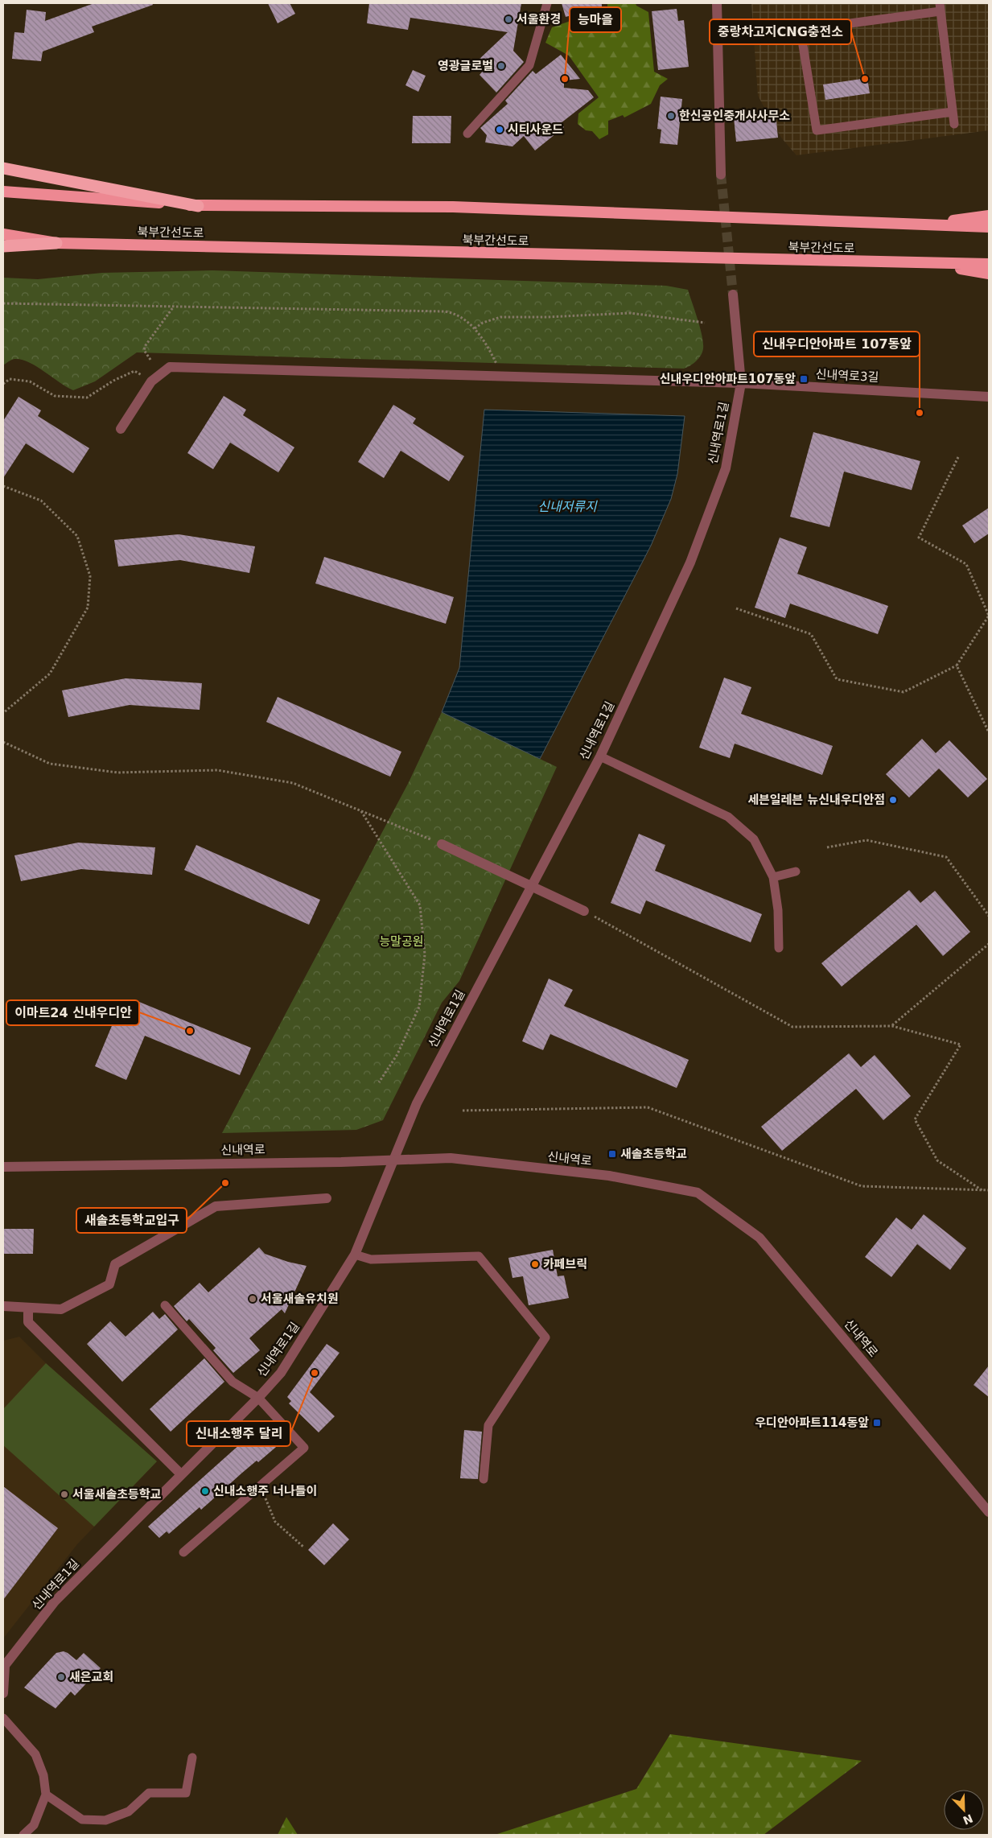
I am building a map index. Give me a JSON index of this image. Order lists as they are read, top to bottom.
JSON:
{
  "streets": {
    "highway": ["북부간선도로"],
    "street": ["신내역로3길", "신내역로1길", "신내역로"]
  },
  "crossings": [
    ["신내역로3길", "신내역로1길"],
    ["신내역로1길", "신내역로"]
  ],
  "water": ["신내저류지"],
  "parks": ["능말공원"],
  "places": {
    "other": [
      "서울환경",
      "영광글로벌",
      "능마을",
      "중랑차고지CNG충전소",
      "한신공인중개사사무소",
      "시티사운드",
      "신내우디안아파트 107동앞",
      "세븐일레븐 뉴신내우디안점",
      "이마트24 신내우디안",
      "새솔초등학교입구",
      "카페브릭",
      "서울새솔유치원",
      "신내소행주 달리",
      "신내소행주 너나들이",
      "서울새솔초등학교",
      "새은교회"
    ],
    "transit": ["신내우디안아파트107동앞", "새솔초등학교", "우디안아파트114동앞"]
  },
  "north": "bottom right"
}
